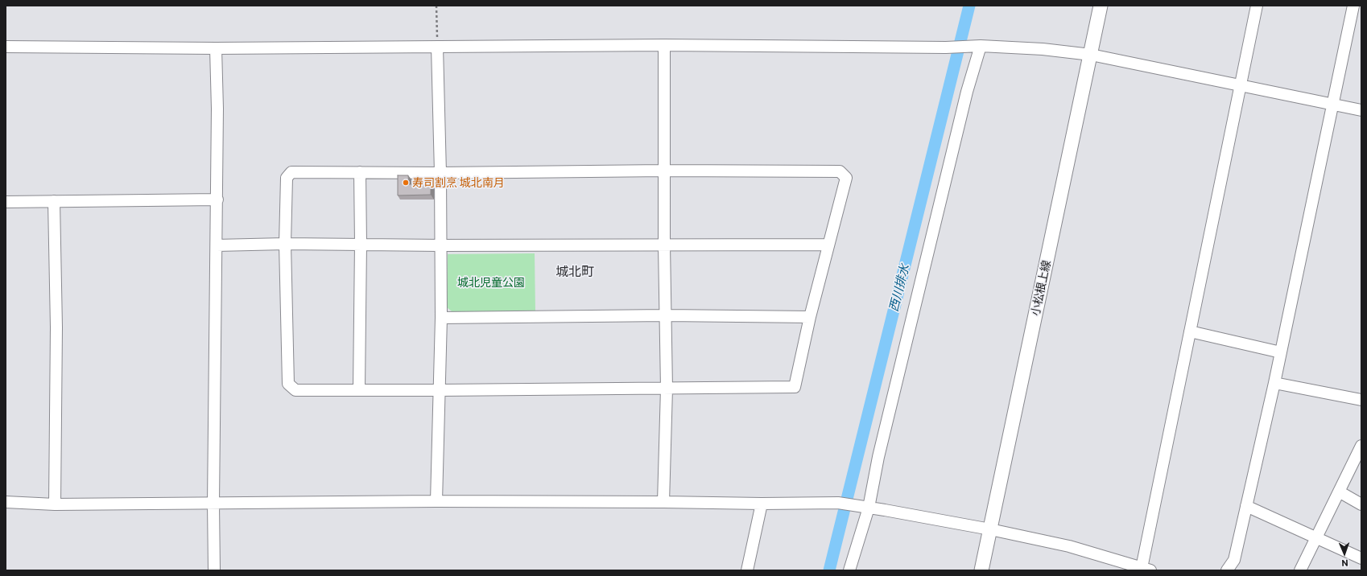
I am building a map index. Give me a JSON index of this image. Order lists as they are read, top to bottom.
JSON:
{
  "streets": {
    "main road": ["小松根上線"]
  },
  "districts": ["城北町"],
  "water": ["西川排水"],
  "parks": ["城北児童公園"],
  "places": ["寿司割烹 城北南月"],
  "north": "bottom"
}
